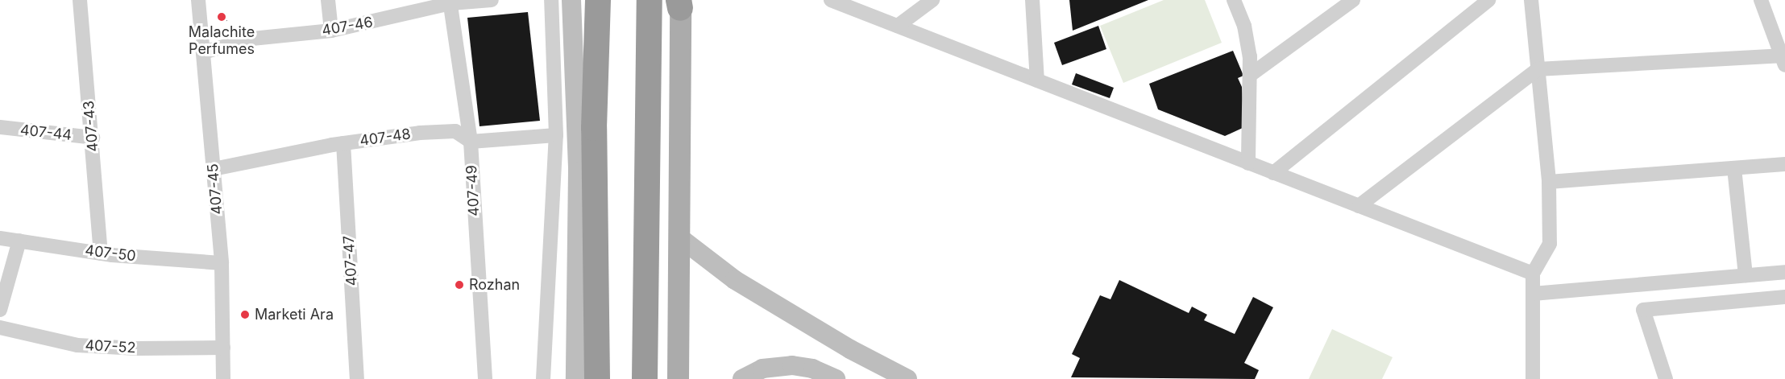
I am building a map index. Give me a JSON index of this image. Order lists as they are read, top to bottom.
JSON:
{
  "streets": {
    "street": [
      "407-46",
      "407-43",
      "407-44",
      "407-48",
      "407-45",
      "407-49",
      "407-50",
      "407-47",
      "407-52"
    ]
  },
  "crossings": [
    ["407-46", "407-45"],
    ["407-46", "407-49"],
    ["407-43", "407-44"],
    ["407-43", "407-50"],
    ["407-48", "407-45"],
    ["407-48", "407-49"],
    ["407-48", "407-47"],
    ["407-45", "407-50"],
    ["407-45", "407-52"]
  ],
  "places": ["Malachite Perfumes", "Rozhan", "Marketi Ara"]
}
